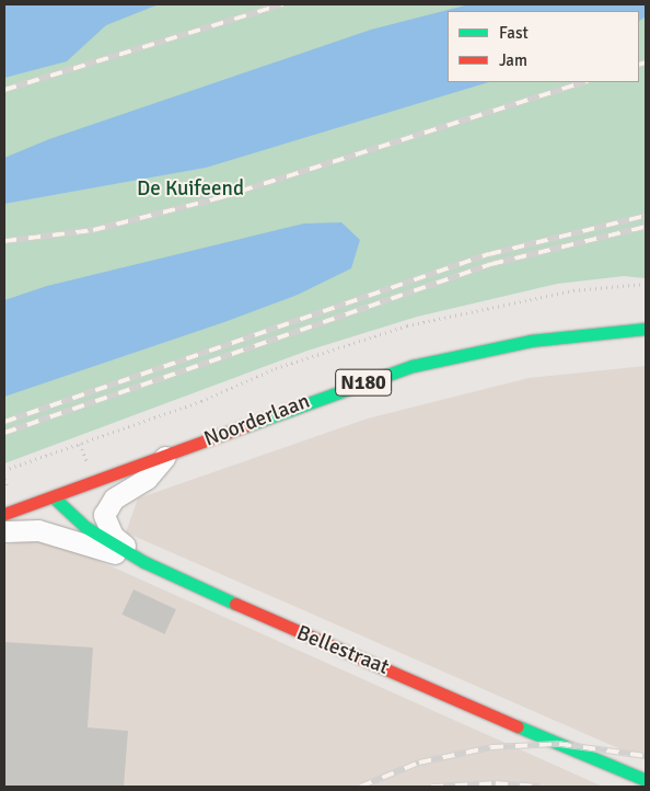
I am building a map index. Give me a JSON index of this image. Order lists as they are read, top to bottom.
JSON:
{
  "streets": {
    "main road": ["N180", "Noorderlaan", "Bellestraat"]
  },
  "crossings": [
    ["Noorderlaan", "Bellestraat"]
  ],
  "parks": ["De Kuifeend"],
  "legend": ["Fast", "Jam"]
}
